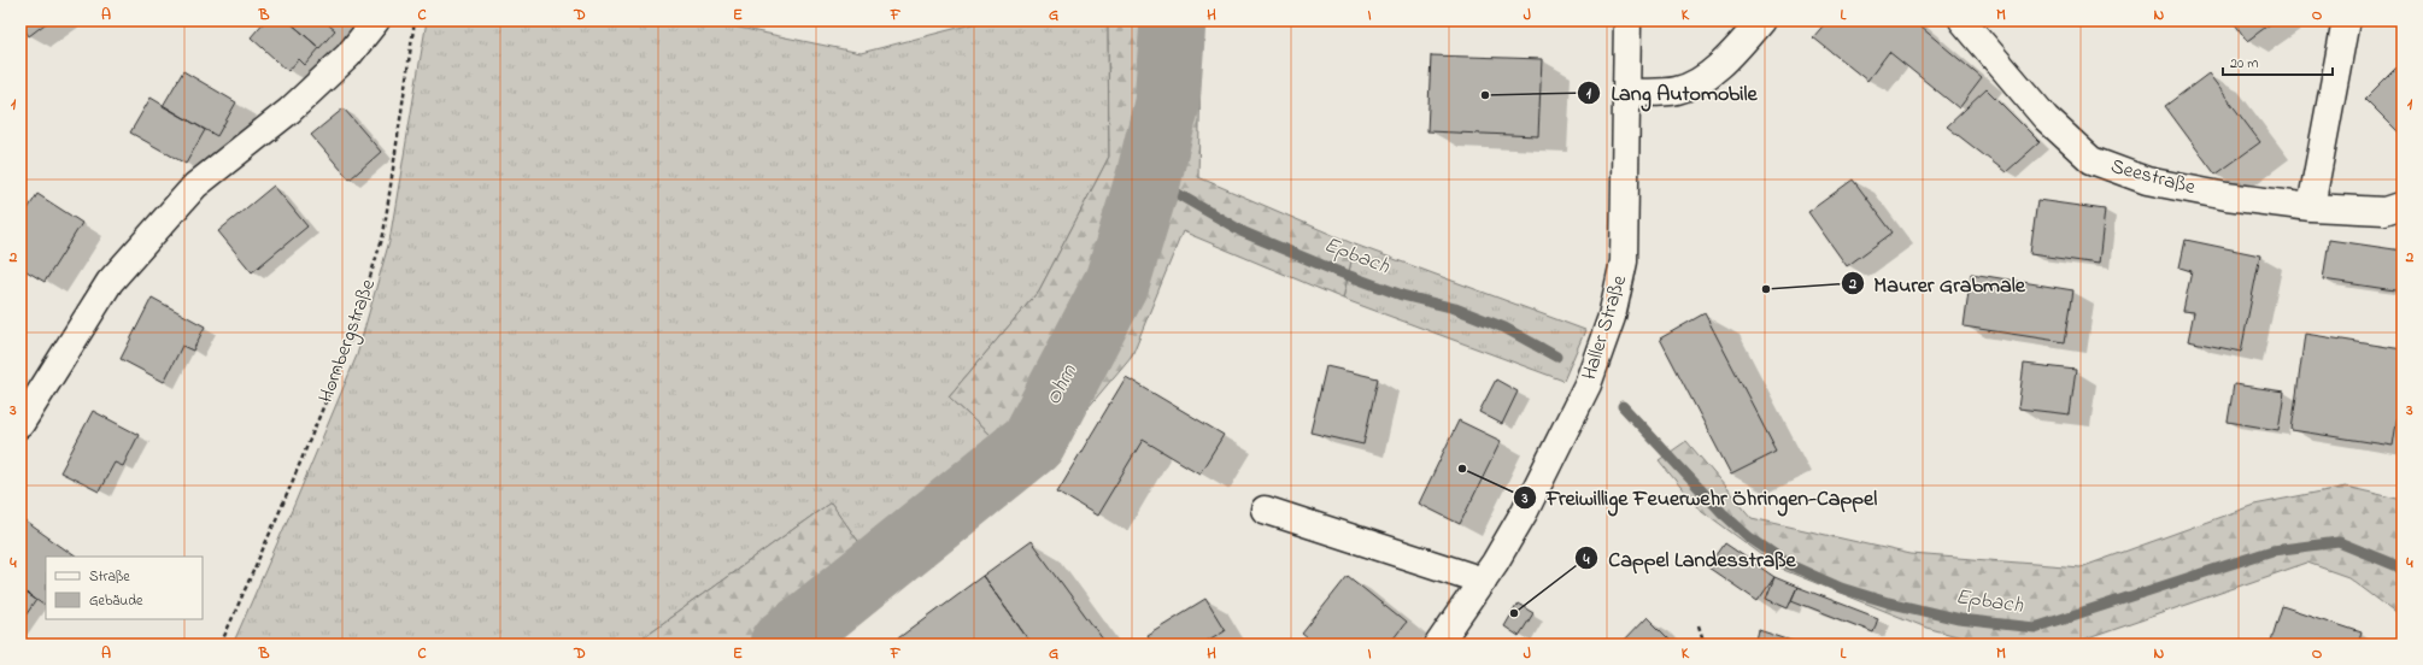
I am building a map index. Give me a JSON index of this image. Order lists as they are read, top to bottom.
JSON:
{
  "streets": {
    "street": ["Seestraße", "Haller Straße"],
    "path": ["Hornbergstraße"]
  },
  "water": ["Epbach", "Ohrn"],
  "places": [
    "Lang Automobile",
    "Maurer Grabmale",
    "Freiwillige Feuerwehr Öhringen-Cappel",
    "Cappel Landesstraße"
  ],
  "legend": ["Straße", "Gebäude"],
  "scale_bar": "20 m",
  "grid": {
    "columns": [
      "A",
      "B",
      "C",
      "D",
      "E",
      "F",
      "G",
      "H",
      "I",
      "J",
      "K",
      "L",
      "M",
      "N",
      "O"
    ],
    "rows": [
      "1",
      "2",
      "3",
      "4"
    ]
  }
}
